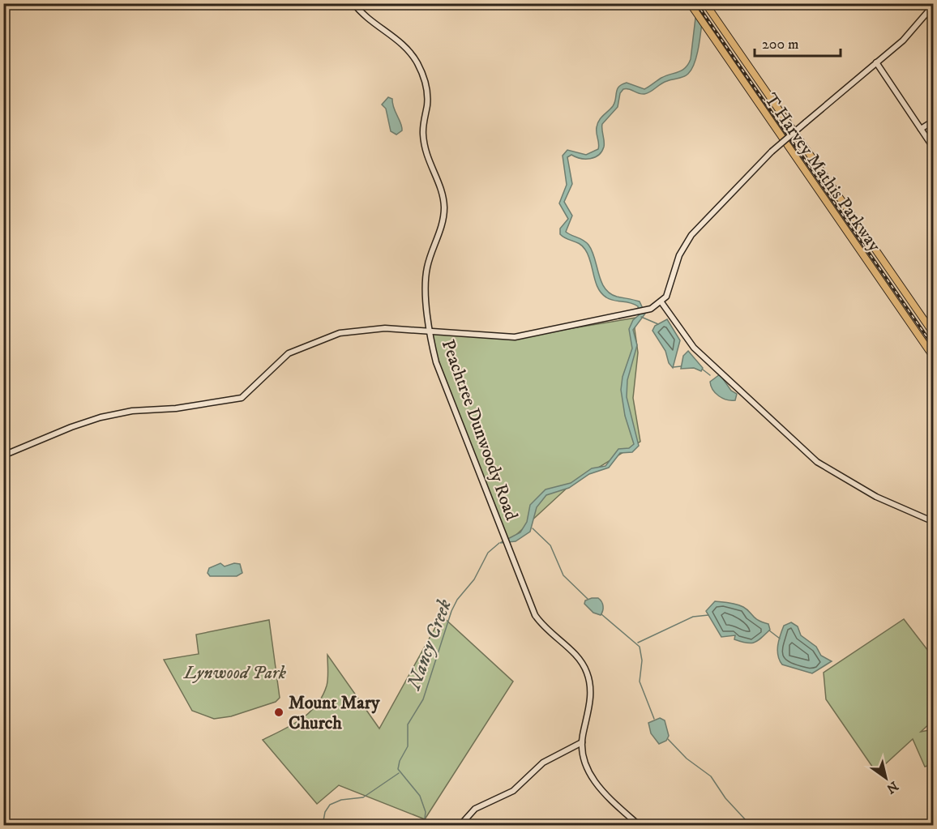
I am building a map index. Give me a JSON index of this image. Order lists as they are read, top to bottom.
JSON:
{
  "streets": {
    "highway": ["T Harvey Mathis Parkway"],
    "street": ["Peachtree Dunwoody Road"]
  },
  "water": ["Nancy Creek"],
  "parks": ["Lynwood Park"],
  "places": ["Mount Mary Church"],
  "scale_bar": "200 m",
  "north": "bottom right"
}
